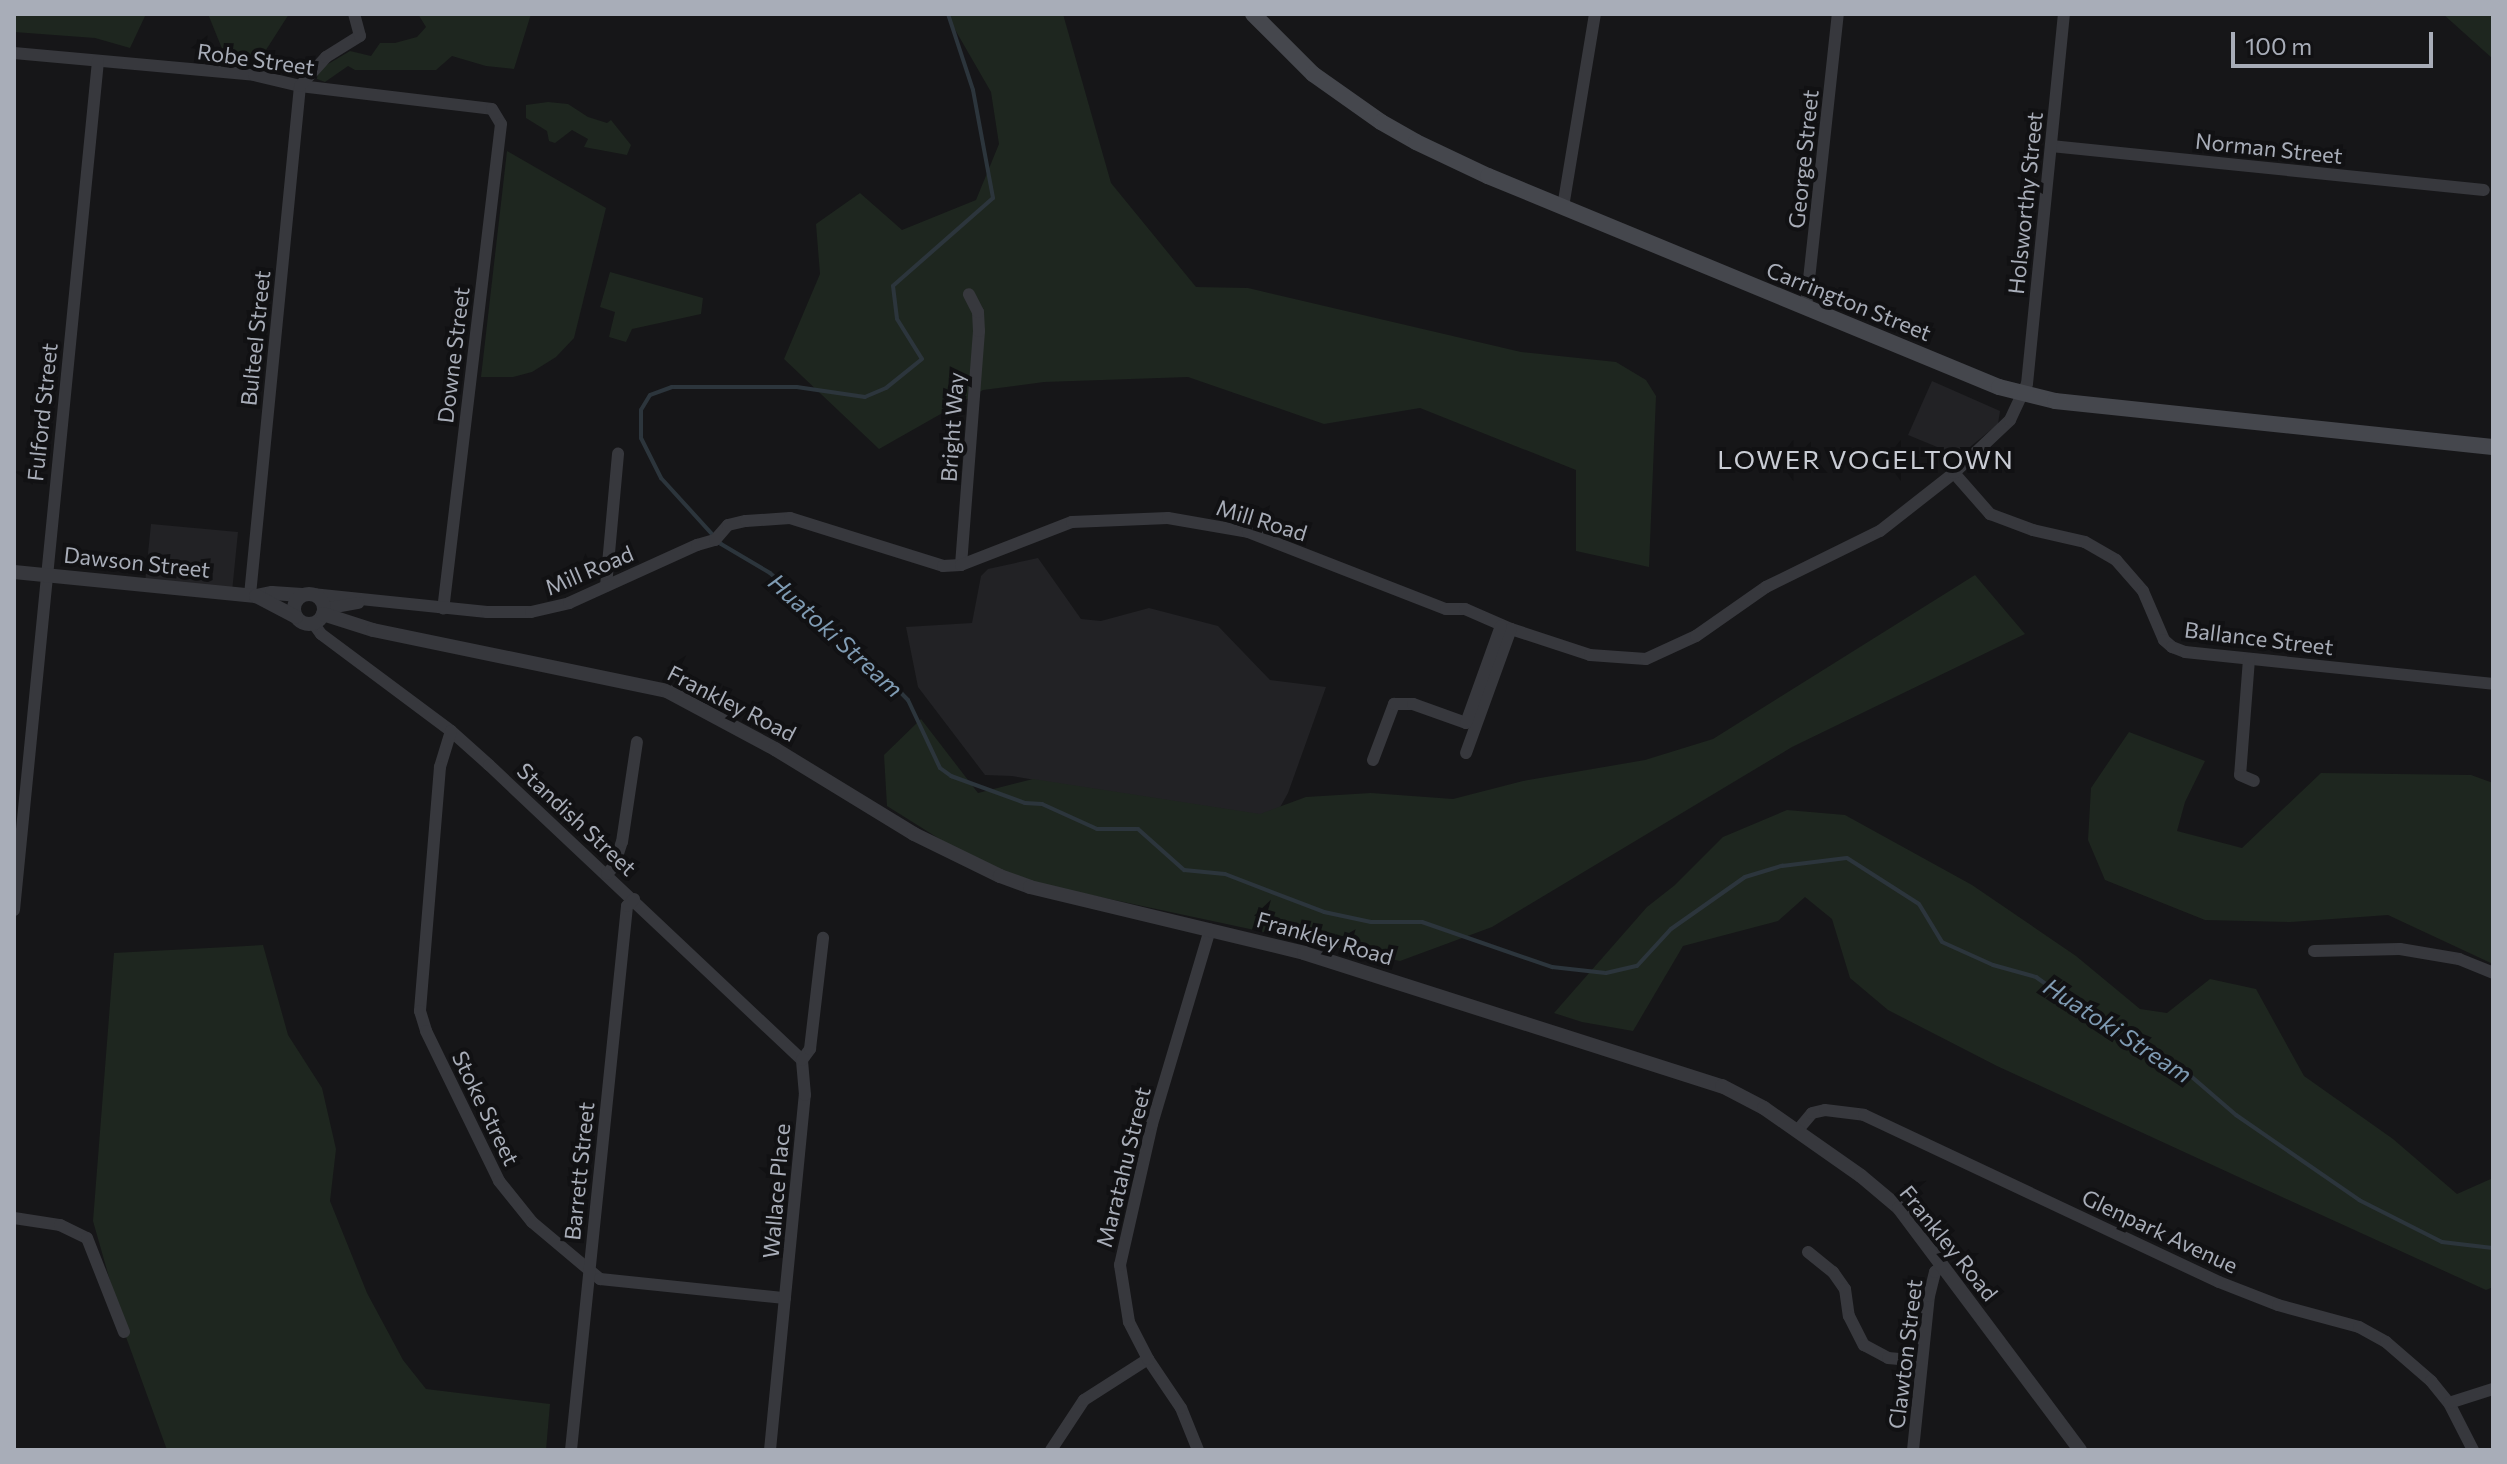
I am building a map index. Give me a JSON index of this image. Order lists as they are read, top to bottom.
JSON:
{
  "streets": {
    "main road": ["Carrington Street"],
    "street": [
      "Robe Street",
      "Norman Street",
      "George Street",
      "Holsworthy Street",
      "Bulteel Street",
      "Downe Street",
      "Fulford Street",
      "Bright Way",
      "Mill Road",
      "Dawson Street",
      "Ballance Street",
      "Frankley Road",
      "Standish Street",
      "Stoke Street",
      "Maratahu Street",
      "Barrett Street",
      "Wallace Place",
      "Glenpark Avenue",
      "Clawton Street"
    ]
  },
  "crossings": [
    ["Robe Street", "Bulteel Street"],
    ["Robe Street", "Downe Street"],
    ["Robe Street", "Fulford Street"],
    ["Norman Street", "Holsworthy Street"],
    ["George Street", "Carrington Street"],
    ["Holsworthy Street", "Carrington Street"],
    ["Holsworthy Street", "Mill Road"],
    ["Carrington Street", "Mill Road"],
    ["Bulteel Street", "Dawson Street"],
    ["Downe Street", "Mill Road"],
    ["Fulford Street", "Dawson Street"],
    ["Bright Way", "Mill Road"],
    ["Mill Road", "Dawson Street"],
    ["Mill Road", "Ballance Street"],
    ["Mill Road", "Frankley Road"],
    ["Mill Road", "Standish Street"],
    ["Dawson Street", "Frankley Road"],
    ["Dawson Street", "Standish Street"],
    ["Frankley Road", "Standish Street"],
    ["Frankley Road", "Maratahu Street"],
    ["Frankley Road", "Glenpark Avenue"],
    ["Frankley Road", "Clawton Street"],
    ["Standish Street", "Stoke Street"],
    ["Standish Street", "Barrett Street"],
    ["Standish Street", "Wallace Place"],
    ["Stoke Street", "Barrett Street"],
    ["Stoke Street", "Wallace Place"]
  ],
  "districts": ["LOWER VOGELTOWN"],
  "water": ["Huatoki Stream"],
  "scale_bar": "100 m"
}
